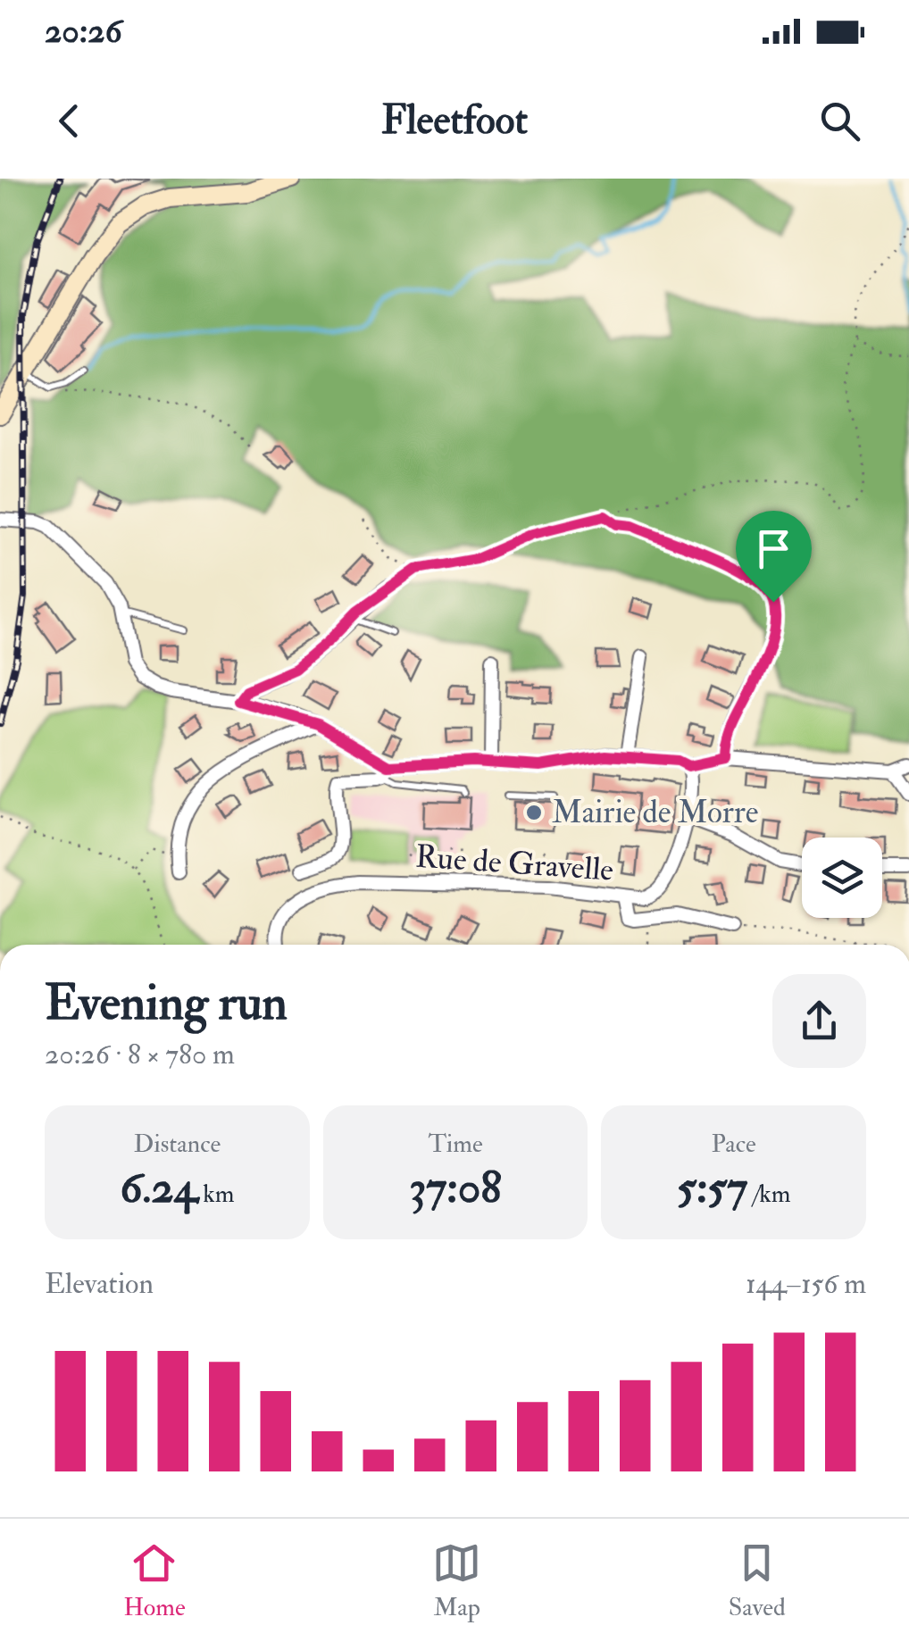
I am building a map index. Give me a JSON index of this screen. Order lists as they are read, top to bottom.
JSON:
{
  "streets": {
    "street": ["Rue de Gravelle"]
  },
  "places": ["Mairie de Morre"],
  "page": {
    "status": "20:26",
    "header": "Fleetfoot",
    "heading": ["Evening run", "20:26 · 8 × 780 m"],
    "stats": [
      ["Distance", "6.24 km"],
      ["Time", "37:08"],
      ["Pace", "5:57 /km"]
    ],
    "chart": ["Elevation", "144–156 m"],
    "tabs": ["Home", "Map", "Saved"]
  }
}
